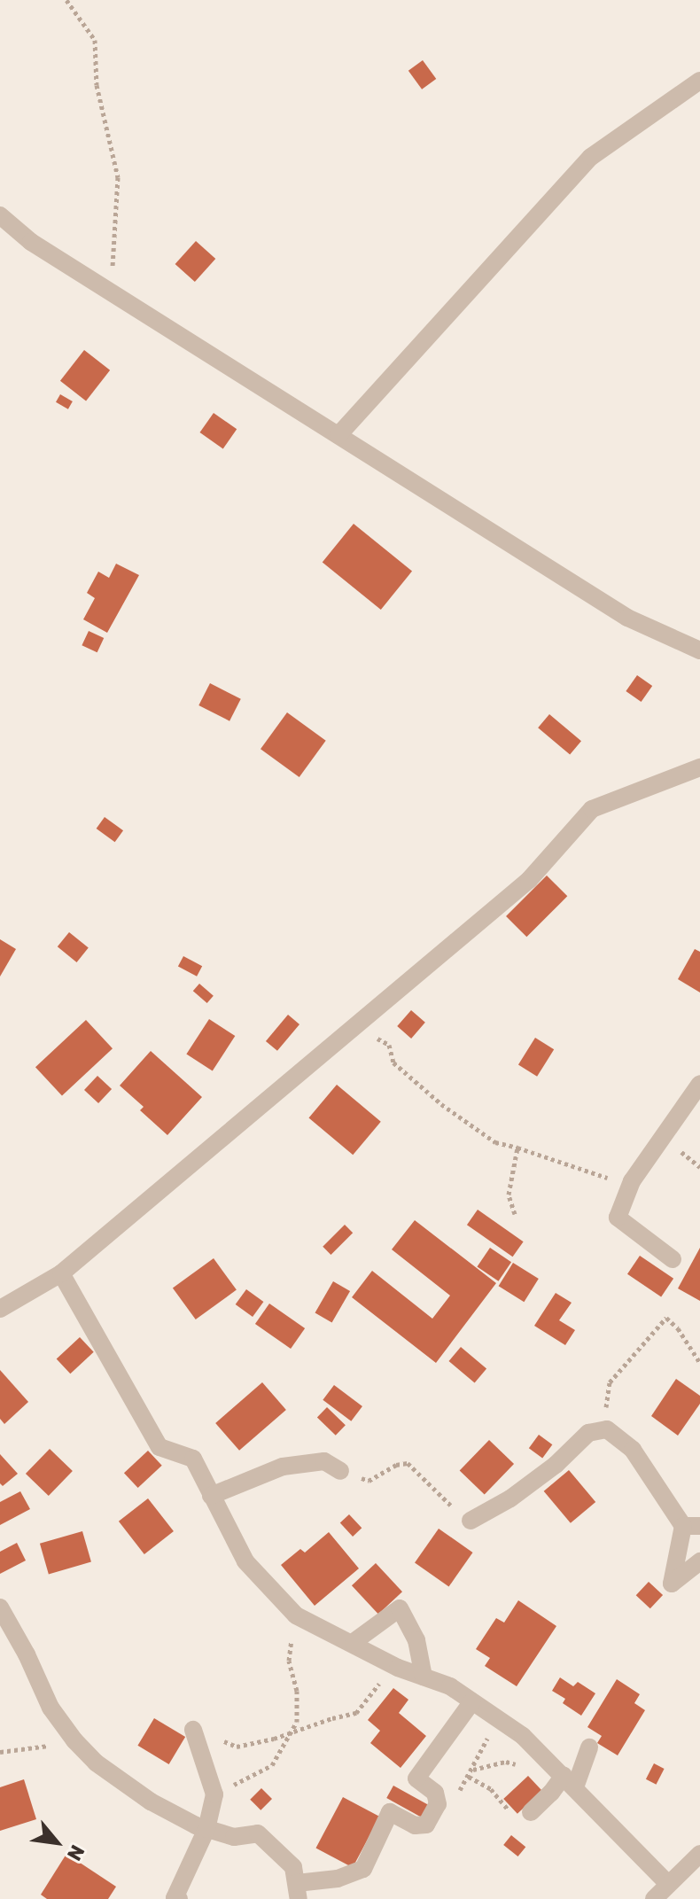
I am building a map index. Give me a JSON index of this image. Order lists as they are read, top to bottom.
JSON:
{
  "north": "bottom right"
}
